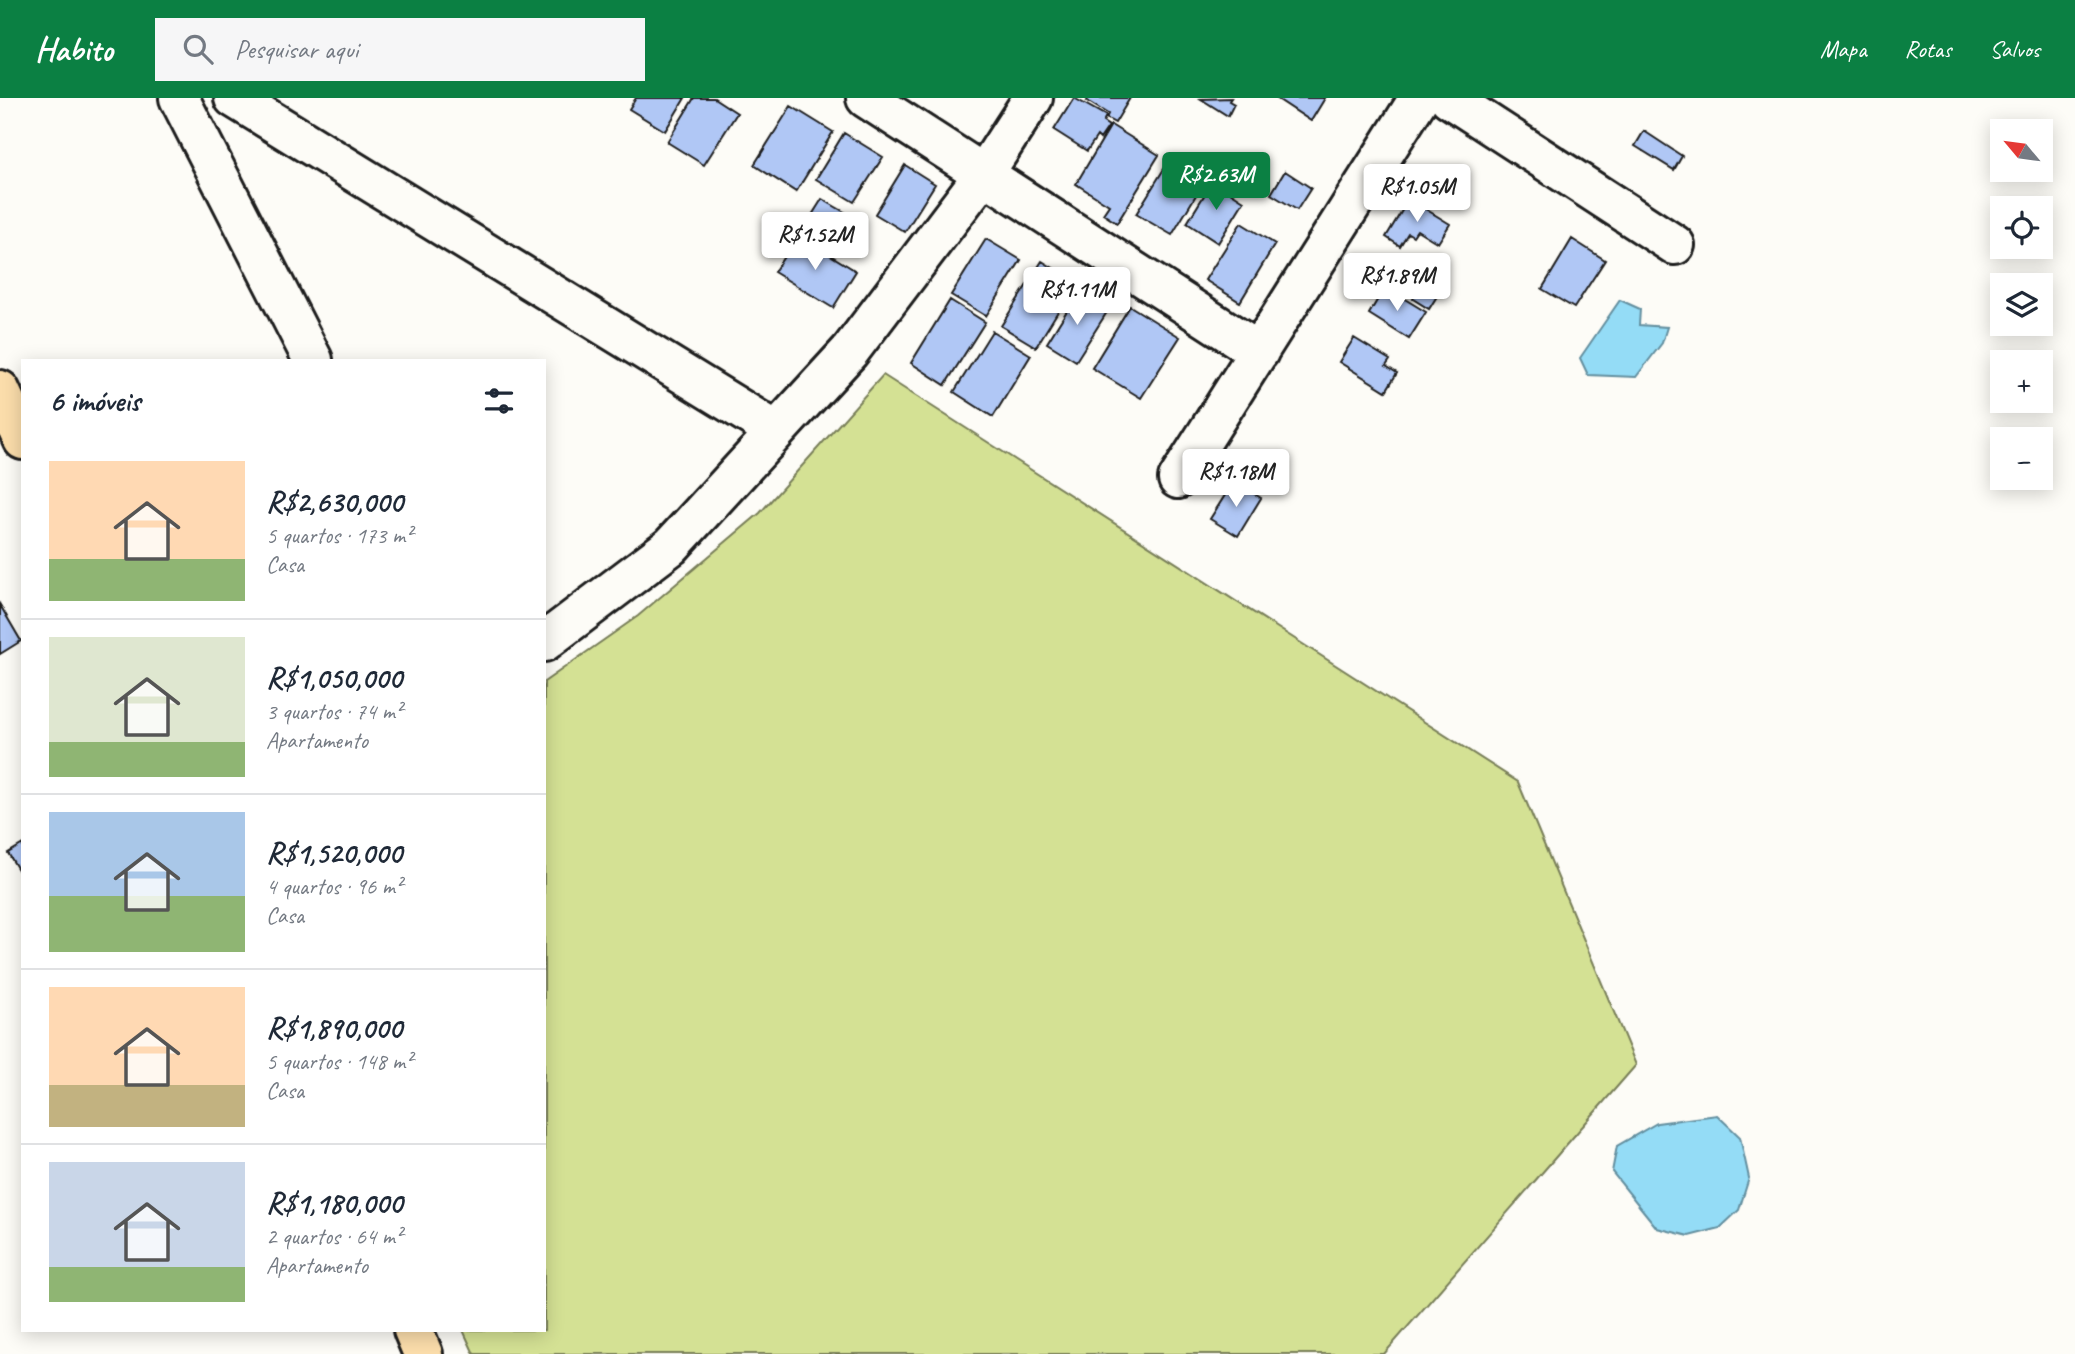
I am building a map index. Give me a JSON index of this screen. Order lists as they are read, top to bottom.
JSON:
{
  "north": "top left",
  "page": {
    "header": "Habito",
    "search": "Pesquisar aqui",
    "nav": ["Mapa", "Rotas", "Salvos"],
    "map_buttons": ["+", "−"],
    "price": [
      "R$2.63M",
      "R$1.05M",
      "R$1.52M",
      "R$1.89M",
      "R$1.11M",
      "R$1.18M"
    ],
    "heading": "6 imóveis",
    "list": [
      {
        "name": "R$2,630,000",
        "note": "5 quartos · 173 m² · Casa"
      },
      {
        "name": "R$1,050,000",
        "note": "3 quartos · 74 m² · Apartamento"
      },
      {
        "name": "R$1,520,000",
        "note": "4 quartos · 96 m² · Casa"
      },
      {
        "name": "R$1,890,000",
        "note": "5 quartos · 148 m² · Casa"
      },
      {
        "name": "R$1,180,000",
        "note": "2 quartos · 64 m² · Apartamento"
      }
    ]
  }
}
